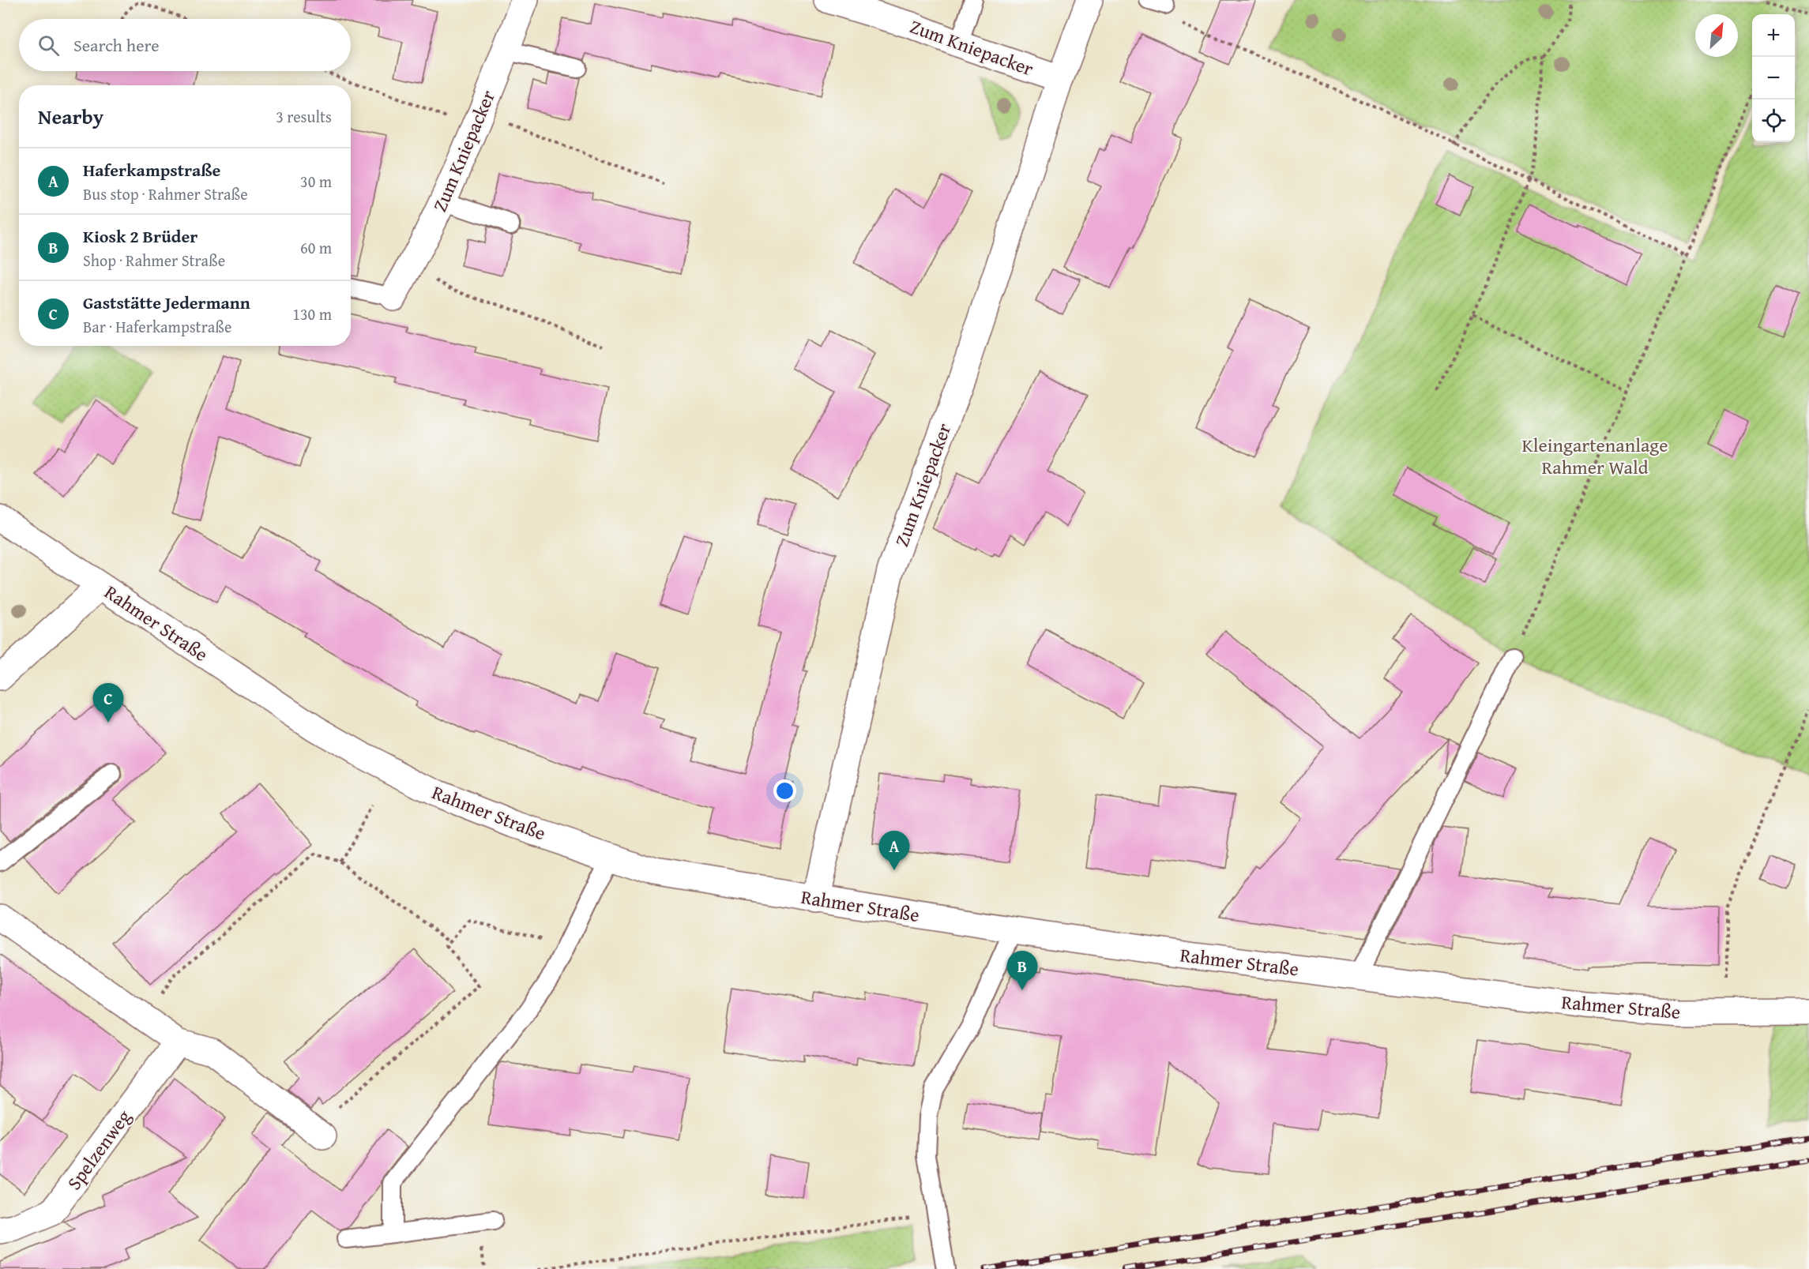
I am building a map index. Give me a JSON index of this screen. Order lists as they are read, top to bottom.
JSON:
{
  "streets": {
    "street": ["Zum Kniepacker", "Rahmer Straße", "Spelzenweg"]
  },
  "crossings": [
    ["Zum Kniepacker", "Rahmer Straße"]
  ],
  "parks": ["Kleingartenanlage Rahmer Wald"],
  "north": "top right",
  "page": {
    "map_buttons": ["+", "−"],
    "search": "Search here",
    "heading": ["Nearby", "3 results"],
    "list": [
      {
        "mark": "A",
        "name": "Haferkampstraße",
        "note": "Bus stop · Rahmer Straße",
        "value": "30 m"
      },
      {
        "mark": "B",
        "name": "Kiosk 2 Brüder",
        "note": "Shop · Rahmer Straße",
        "value": "60 m"
      },
      {
        "mark": "C",
        "name": "Gaststätte Jedermann",
        "note": "Bar · Haferkampstraße",
        "value": "130 m"
      }
    ],
    "pins": ["C", "A", "B"]
  }
}
